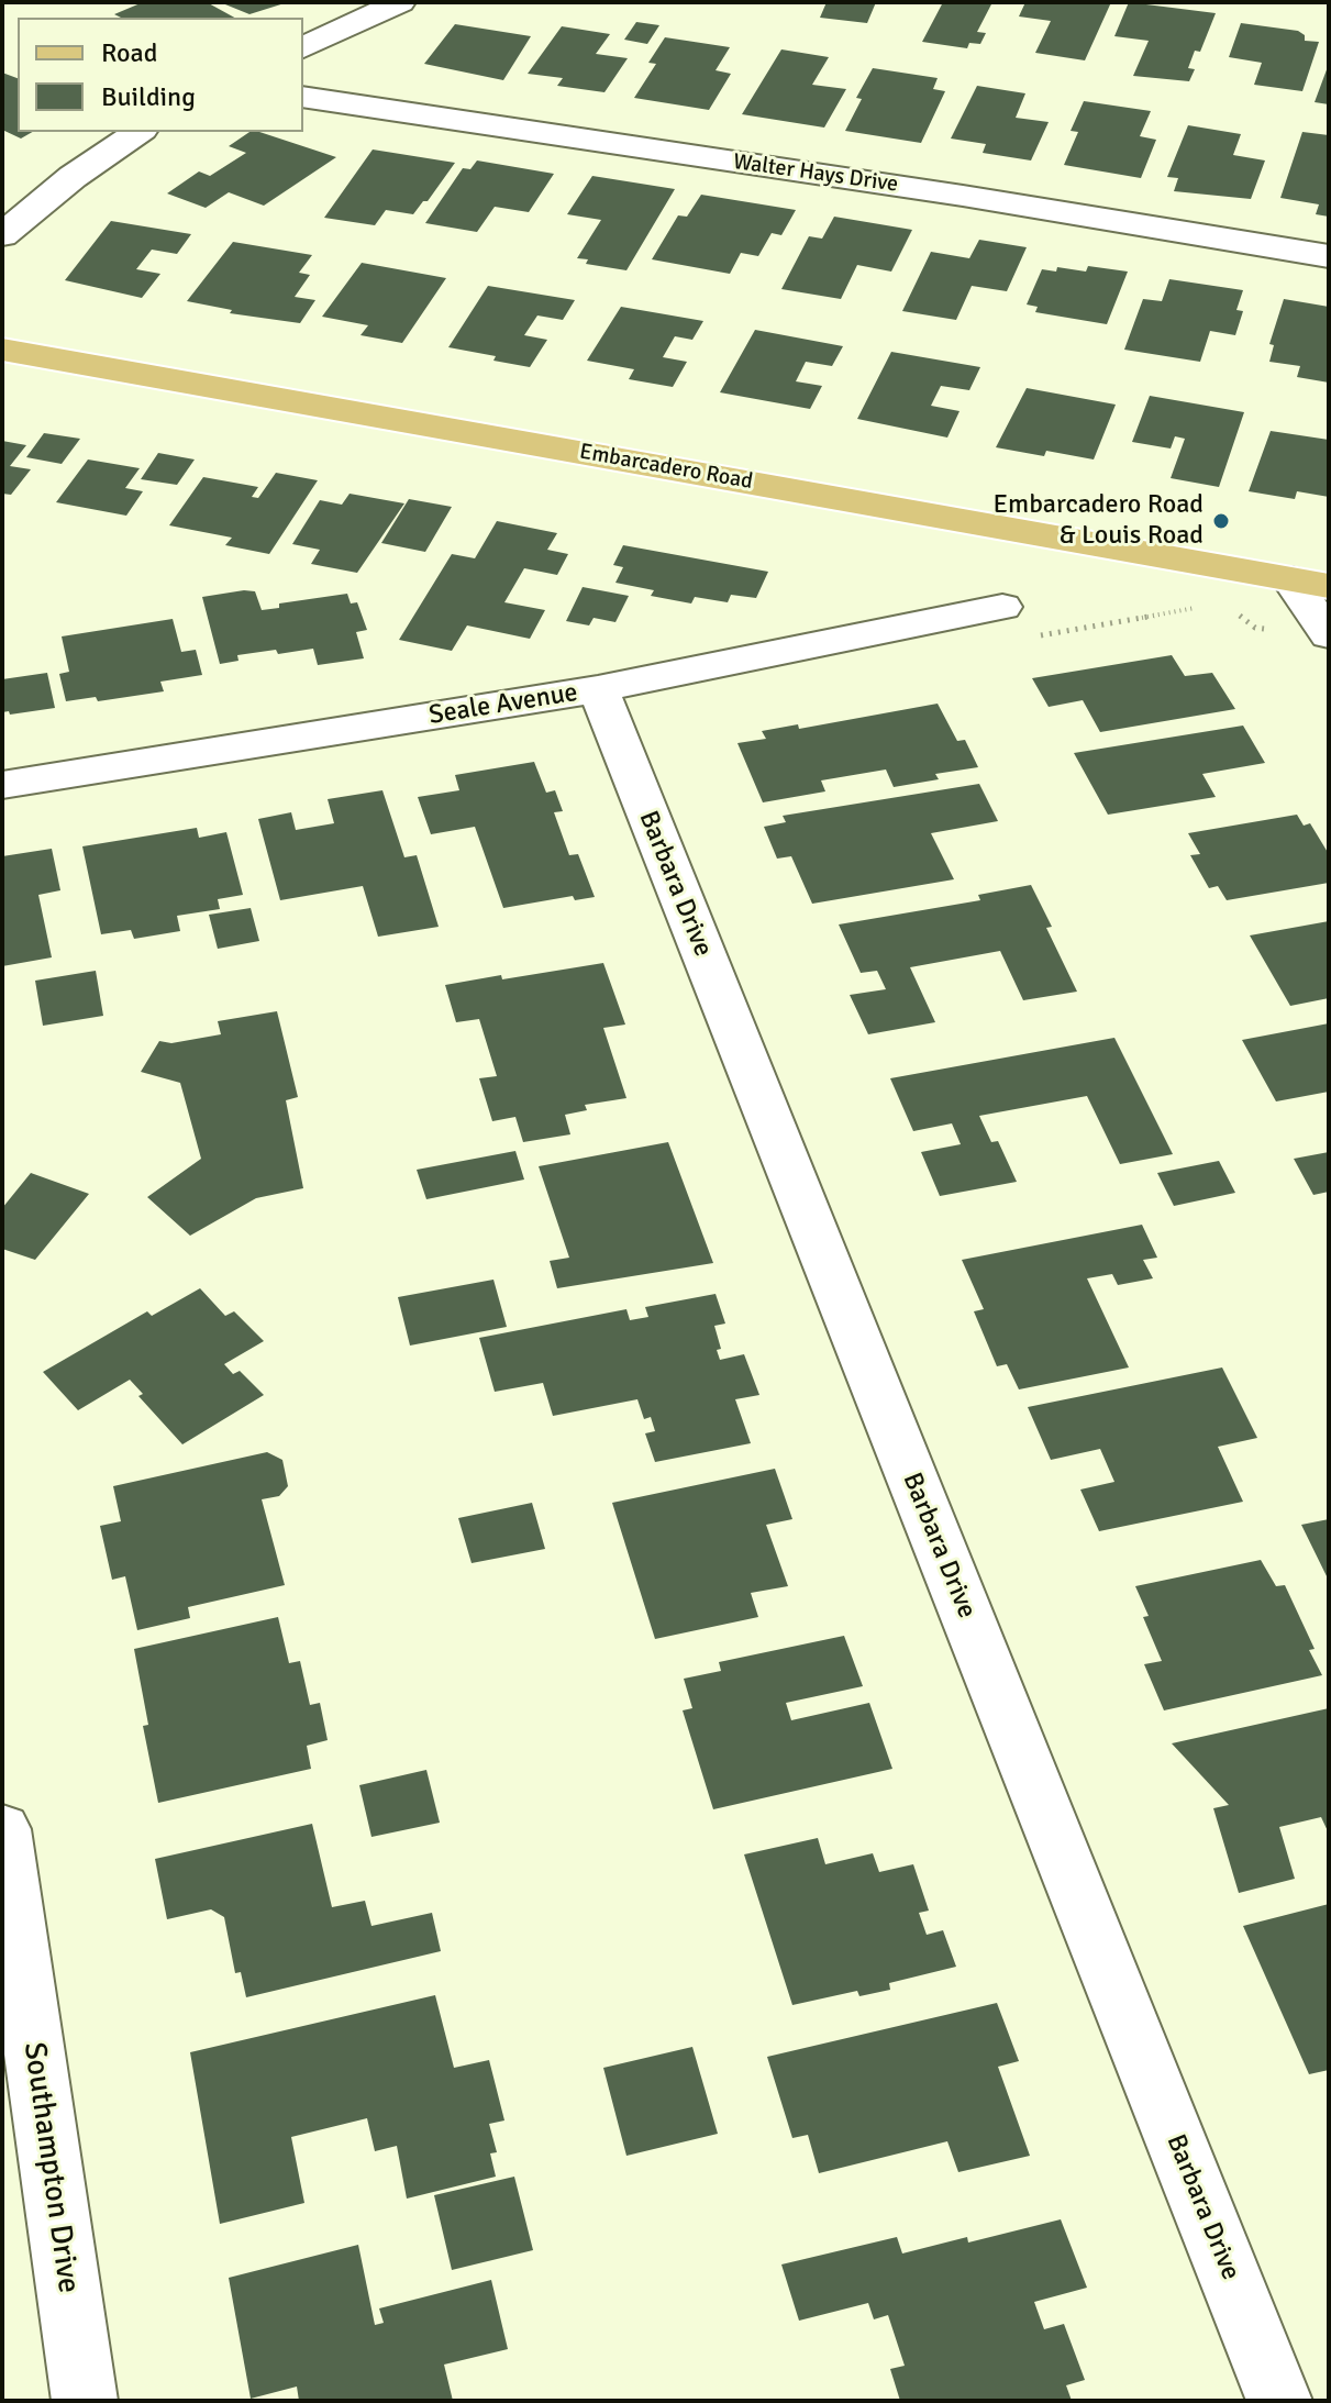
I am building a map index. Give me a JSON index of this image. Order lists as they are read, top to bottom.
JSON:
{
  "streets": {
    "main road": ["Embarcadero Road"],
    "street": [
      "Walter Hays Drive",
      "Seale Avenue",
      "Barbara Drive",
      "Southampton Drive"
    ]
  },
  "crossings": [
    ["Seale Avenue", "Barbara Drive"]
  ],
  "places": ["Embarcadero Road & Louis Road"],
  "legend": ["Road", "Building"]
}
